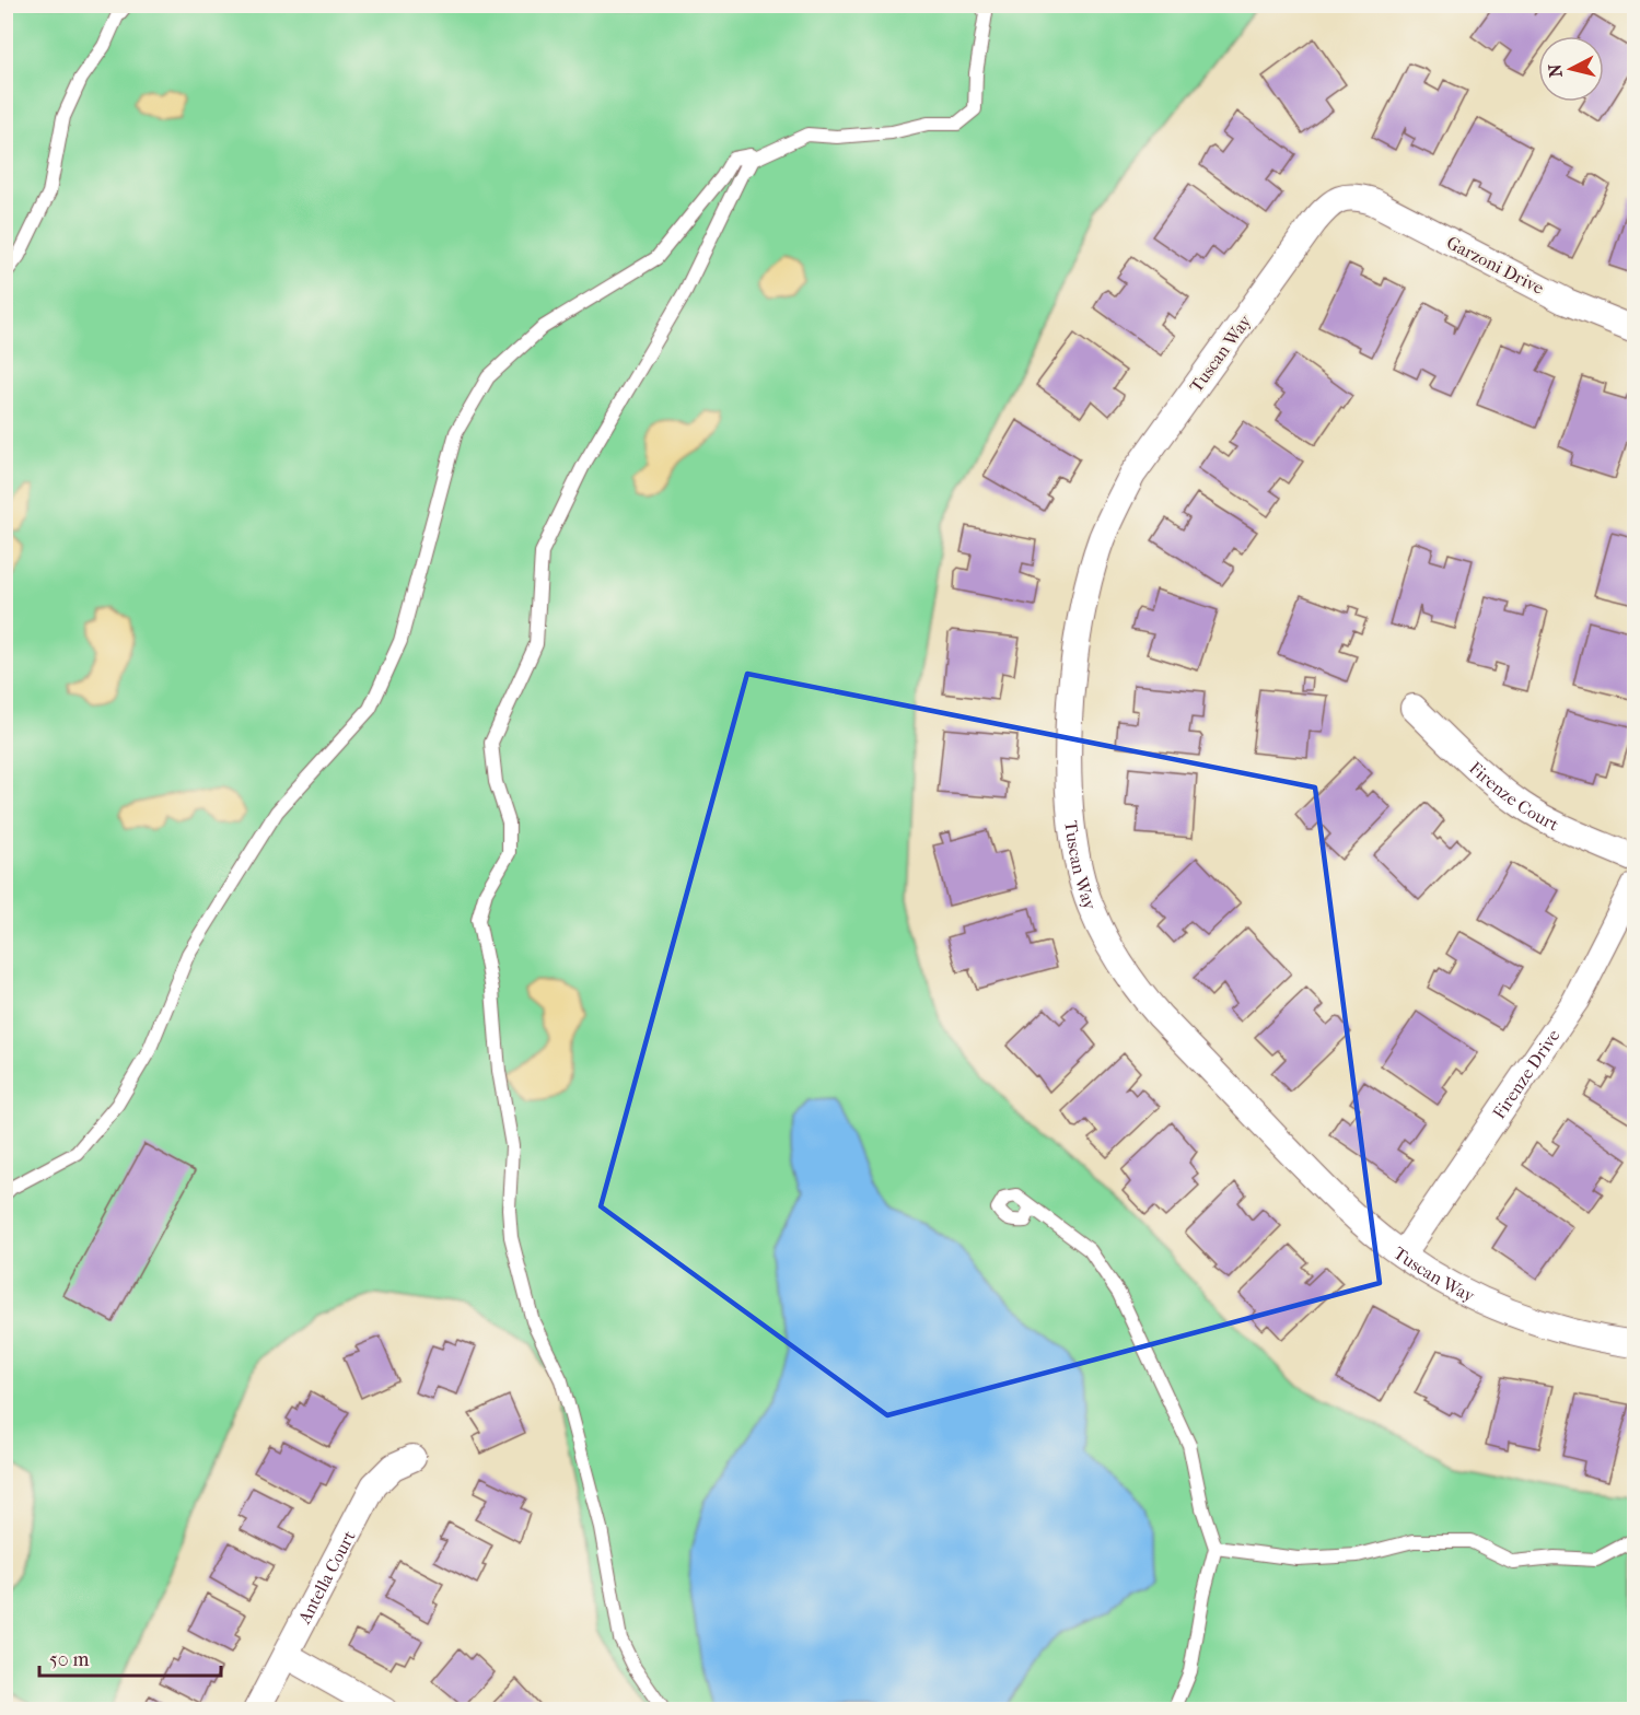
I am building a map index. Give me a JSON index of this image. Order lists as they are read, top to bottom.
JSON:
{
  "streets": {
    "street": [
      "Garzoni Drive",
      "Tuscan Way",
      "Firenze Court",
      "Firenze Drive",
      "Antella Court"
    ]
  },
  "crossings": [
    ["Garzoni Drive", "Tuscan Way"],
    ["Tuscan Way", "Firenze Drive"]
  ],
  "scale_bar": "50 m",
  "north": "left"
}
